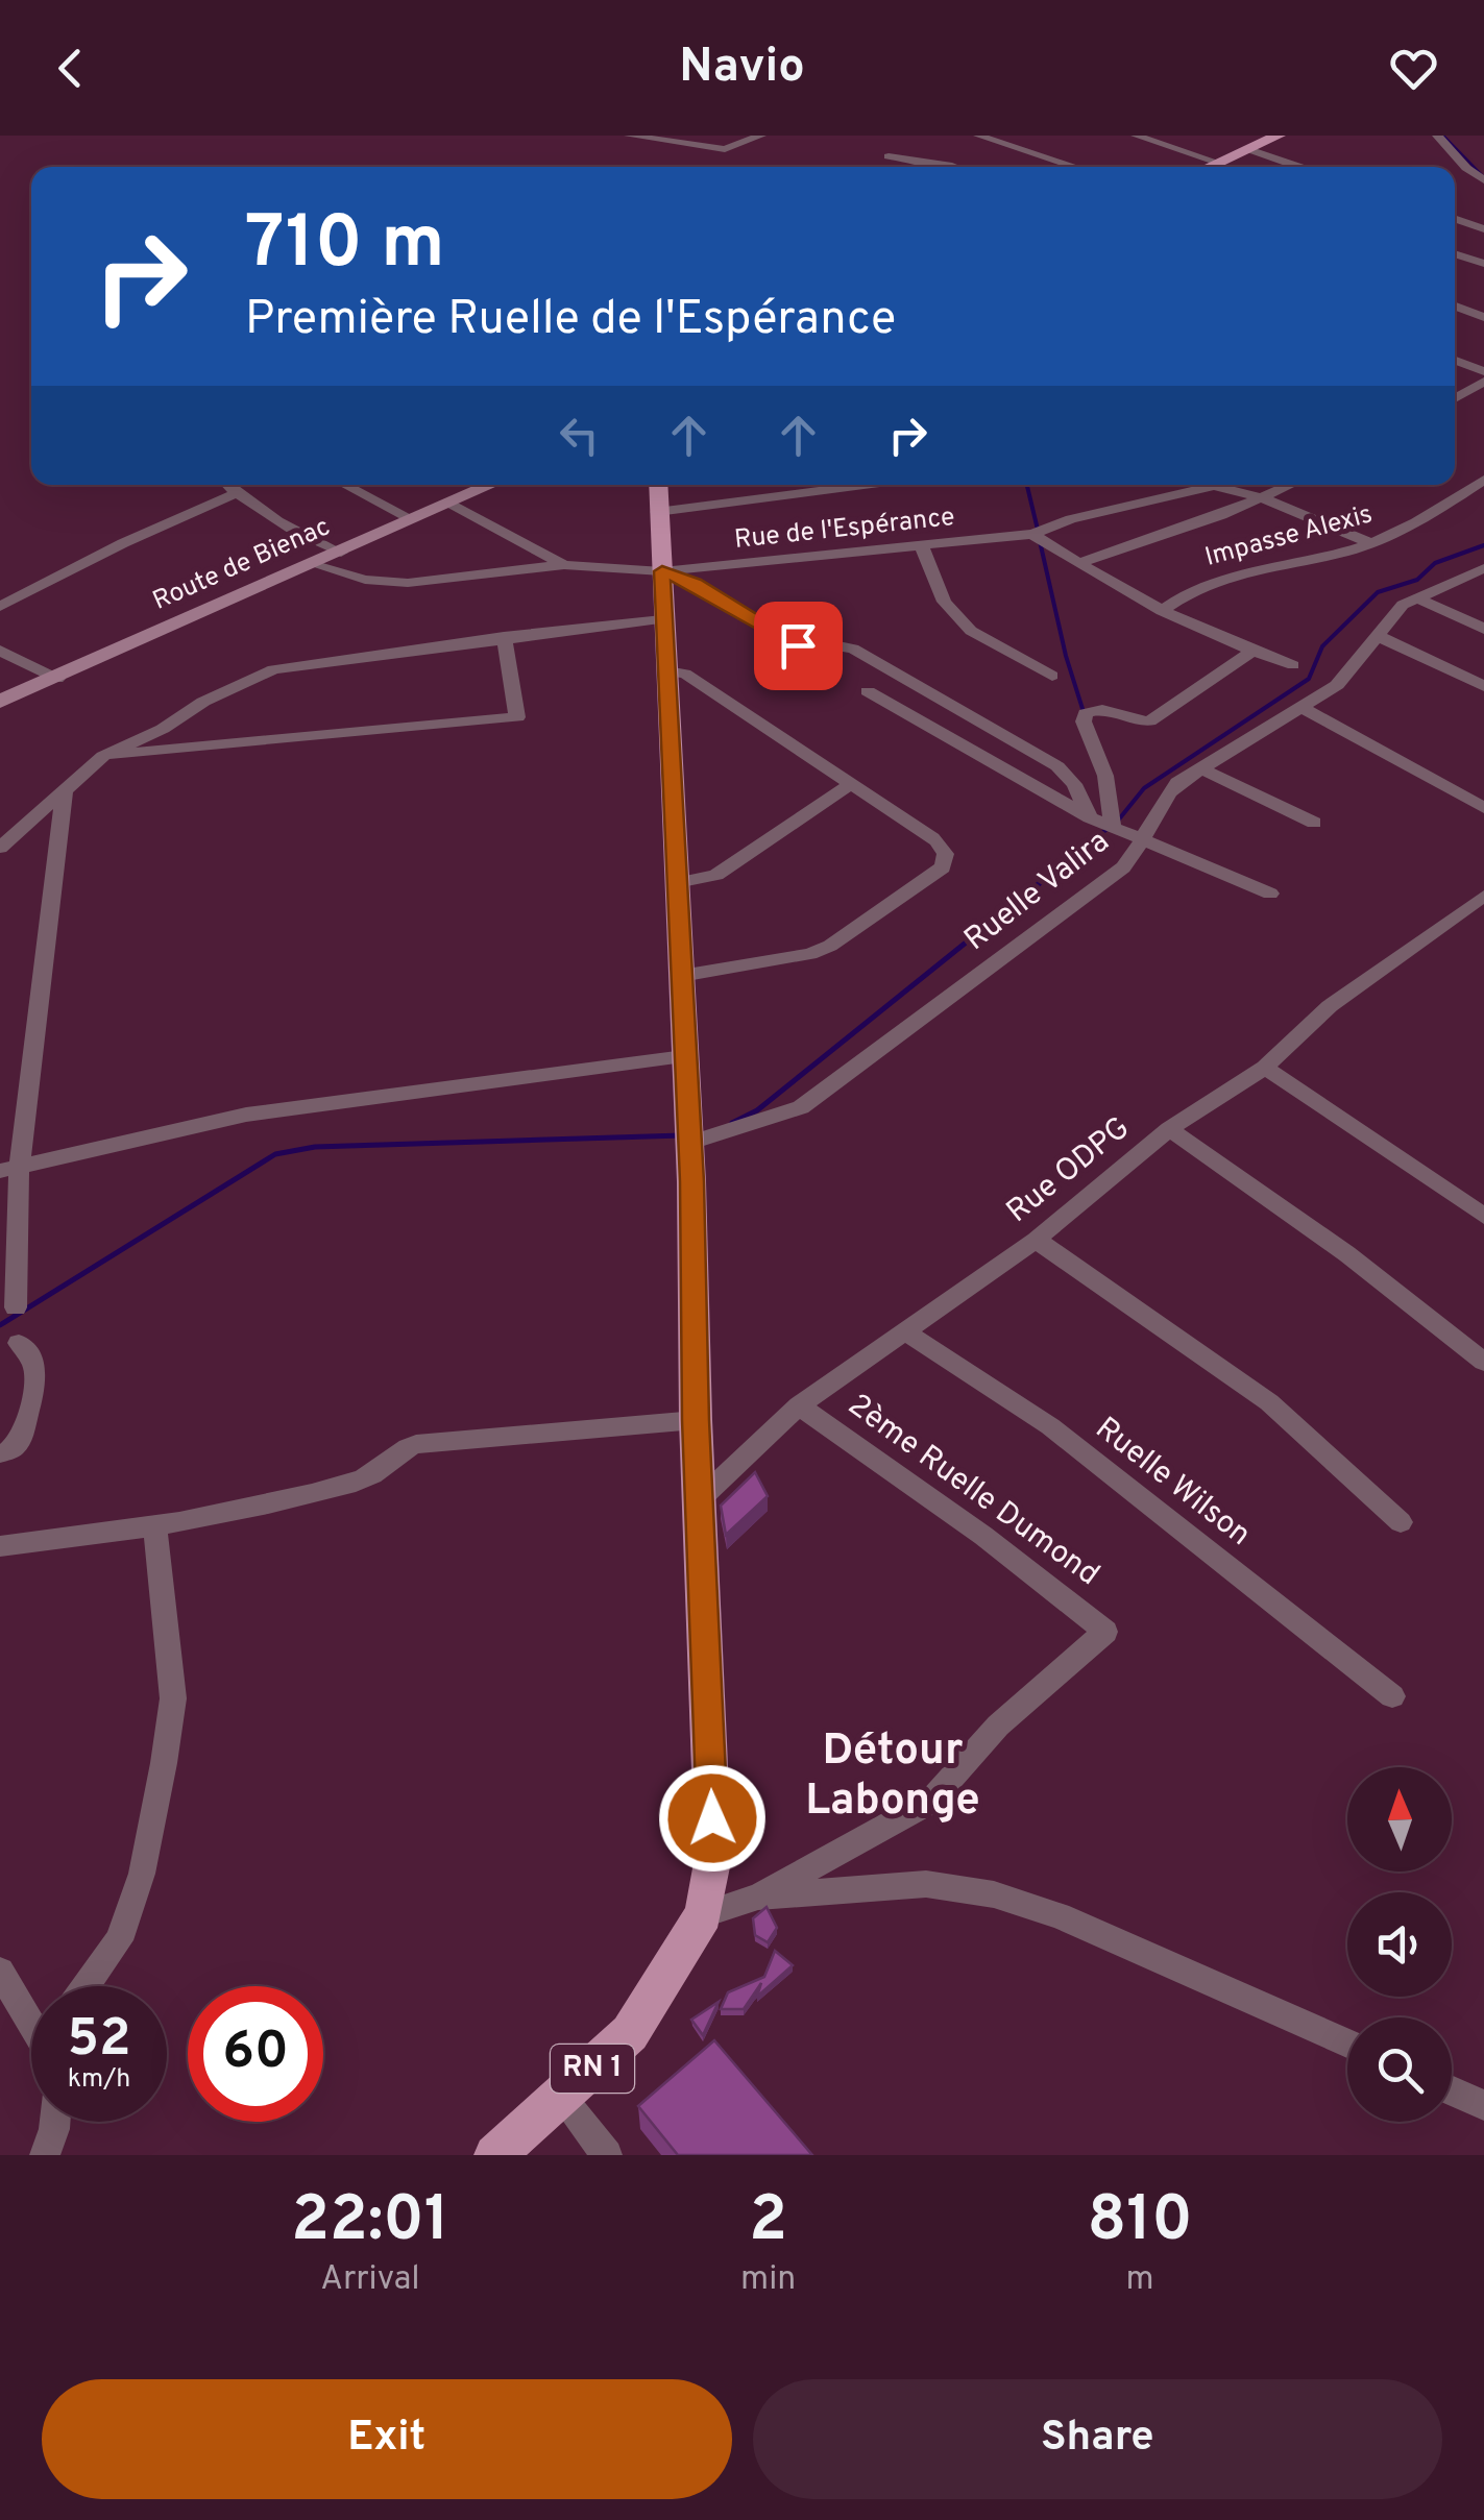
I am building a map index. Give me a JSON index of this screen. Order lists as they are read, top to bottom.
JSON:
{
  "streets": {
    "main road": ["Route de Bienac", "RN 1"],
    "street": [
      "Rue de l'Espérance",
      "Impasse Alexis",
      "Ruelle Valira",
      "Rue ODPG",
      "Ruelle Wilson",
      "2ème Ruelle Dumond"
    ]
  },
  "crossings": [
    ["Rue de l'Espérance", "RN 1"],
    ["Ruelle Valira", "RN 1"],
    ["Rue ODPG", "Ruelle Wilson"],
    ["Rue ODPG", "2ème Ruelle Dumond"],
    ["Rue ODPG", "RN 1"]
  ],
  "districts": ["Détour Labonge"],
  "north": "top",
  "page": {
    "header": "Navio",
    "turn": ["710 m", "Première Ruelle de l'Espérance"],
    "speed": "52 km/h",
    "limit": "60",
    "eta": [
      "22:01",
      "Arrival",
      "2",
      "min",
      "810",
      "m"
    ],
    "buttons": ["Exit", "Share"]
  }
}
